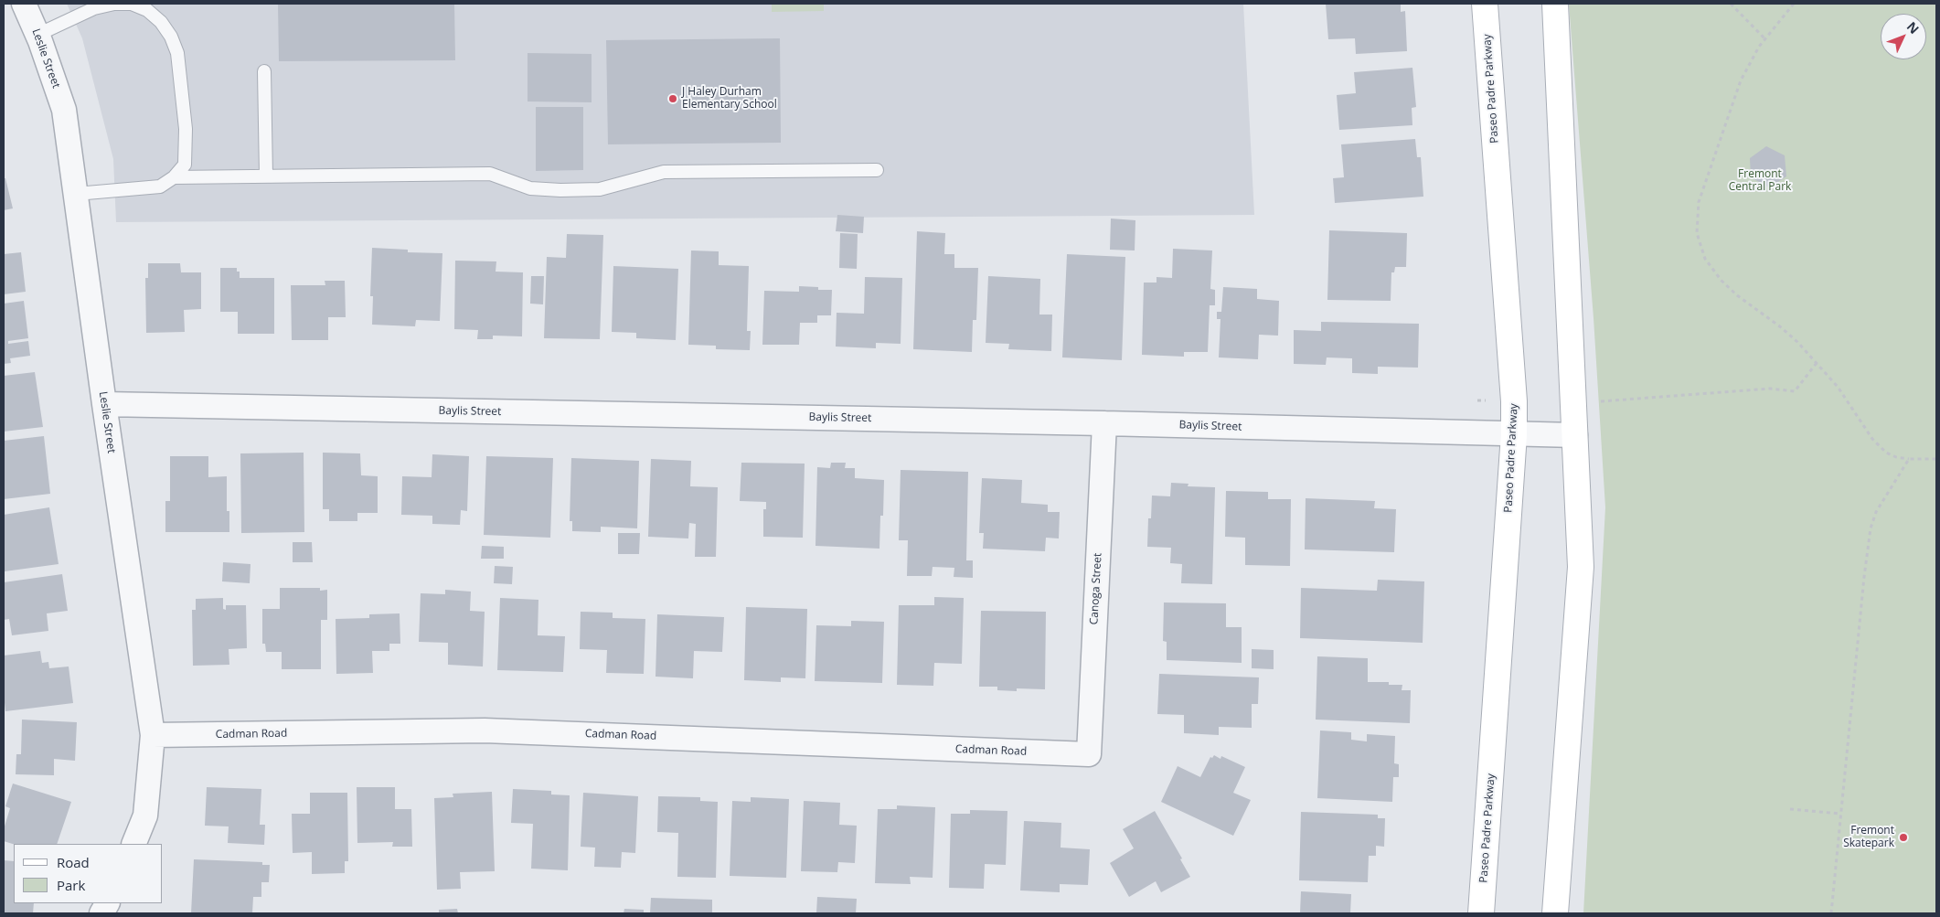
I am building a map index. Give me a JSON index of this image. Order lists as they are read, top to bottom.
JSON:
{
  "streets": {
    "main road": ["Paseo Padre Parkway"],
    "street": [
      "Leslie Street",
      "Baylis Street",
      "Canoga Street",
      "Cadman Road"
    ]
  },
  "crossings": [
    ["Leslie Street", "Baylis Street"],
    ["Leslie Street", "Cadman Road"],
    ["Paseo Padre Parkway", "Baylis Street"],
    ["Baylis Street", "Canoga Street"],
    ["Canoga Street", "Cadman Road"]
  ],
  "parks": ["Fremont Central Park"],
  "places": ["J Haley Durham Elementary School", "Fremont Skatepark"],
  "legend": ["Road", "Park"],
  "north": "top right"
}
